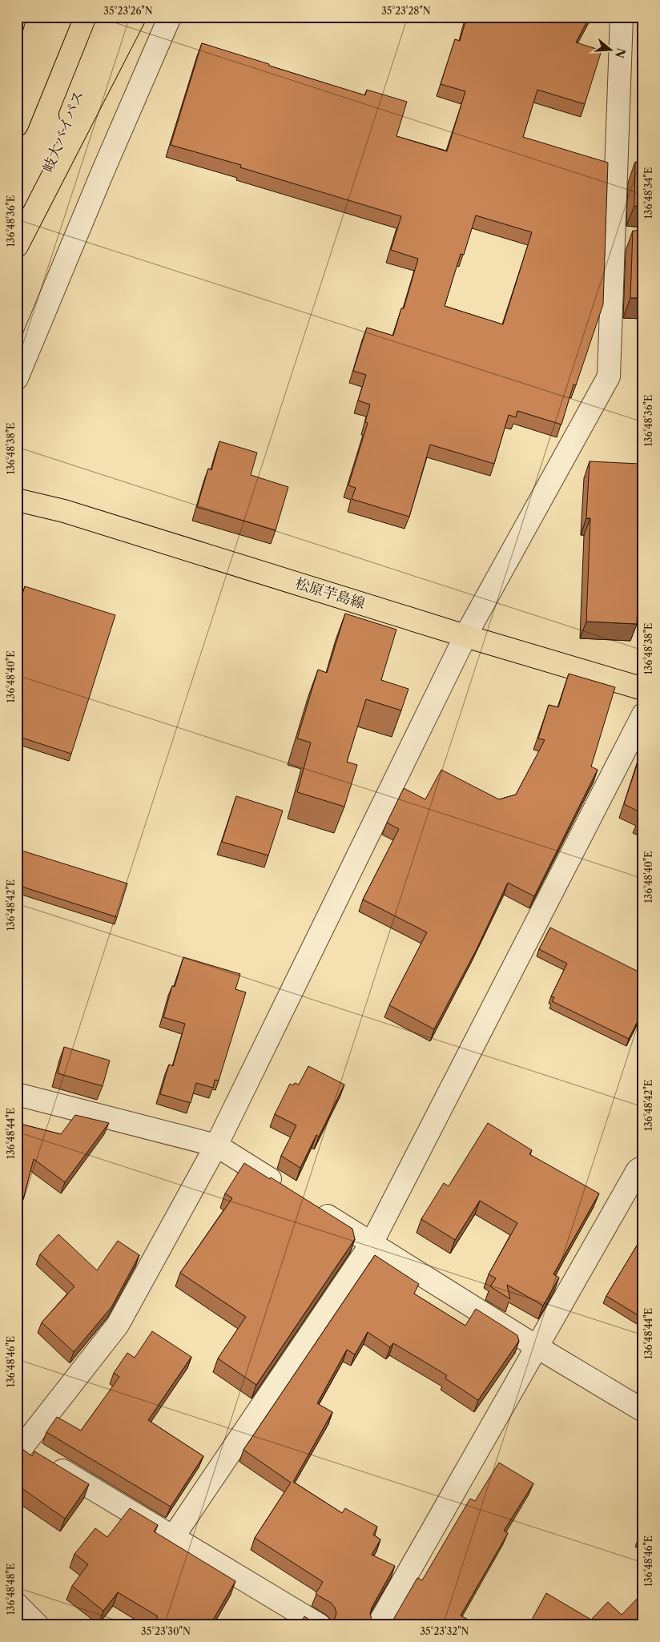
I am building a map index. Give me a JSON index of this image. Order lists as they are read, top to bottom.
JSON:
{
  "streets": {
    "main road": ["岐大バイパス", "松原芋島線"]
  },
  "north": "right",
  "coordinates": [
    "35°23'26\"N",
    "35°23'28\"N",
    "136°48'34\"E",
    "136°48'36\"E",
    "136°48'38\"E",
    "136°48'40\"E",
    "136°48'42\"E",
    "136°48'44\"E",
    "136°48'46\"E",
    "136°48'48\"E",
    "35°23'30\"N",
    "35°23'32\"N"
  ]
}
